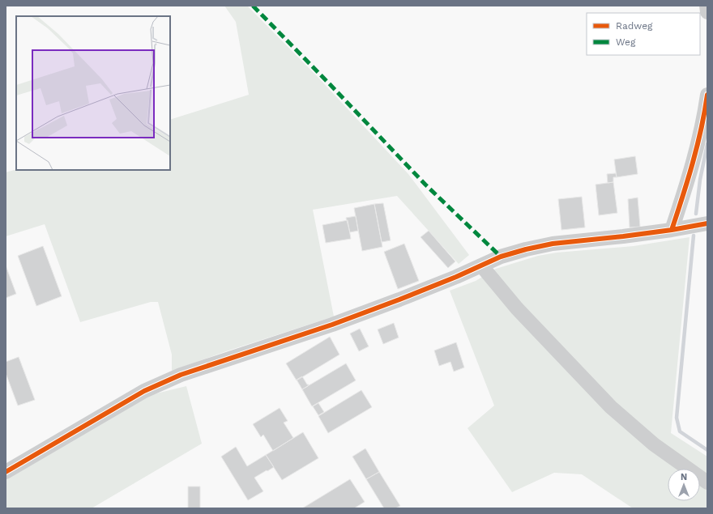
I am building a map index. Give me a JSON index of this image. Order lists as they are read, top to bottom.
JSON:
{
  "legend": ["Radweg", "Weg"],
  "north": "top"
}
